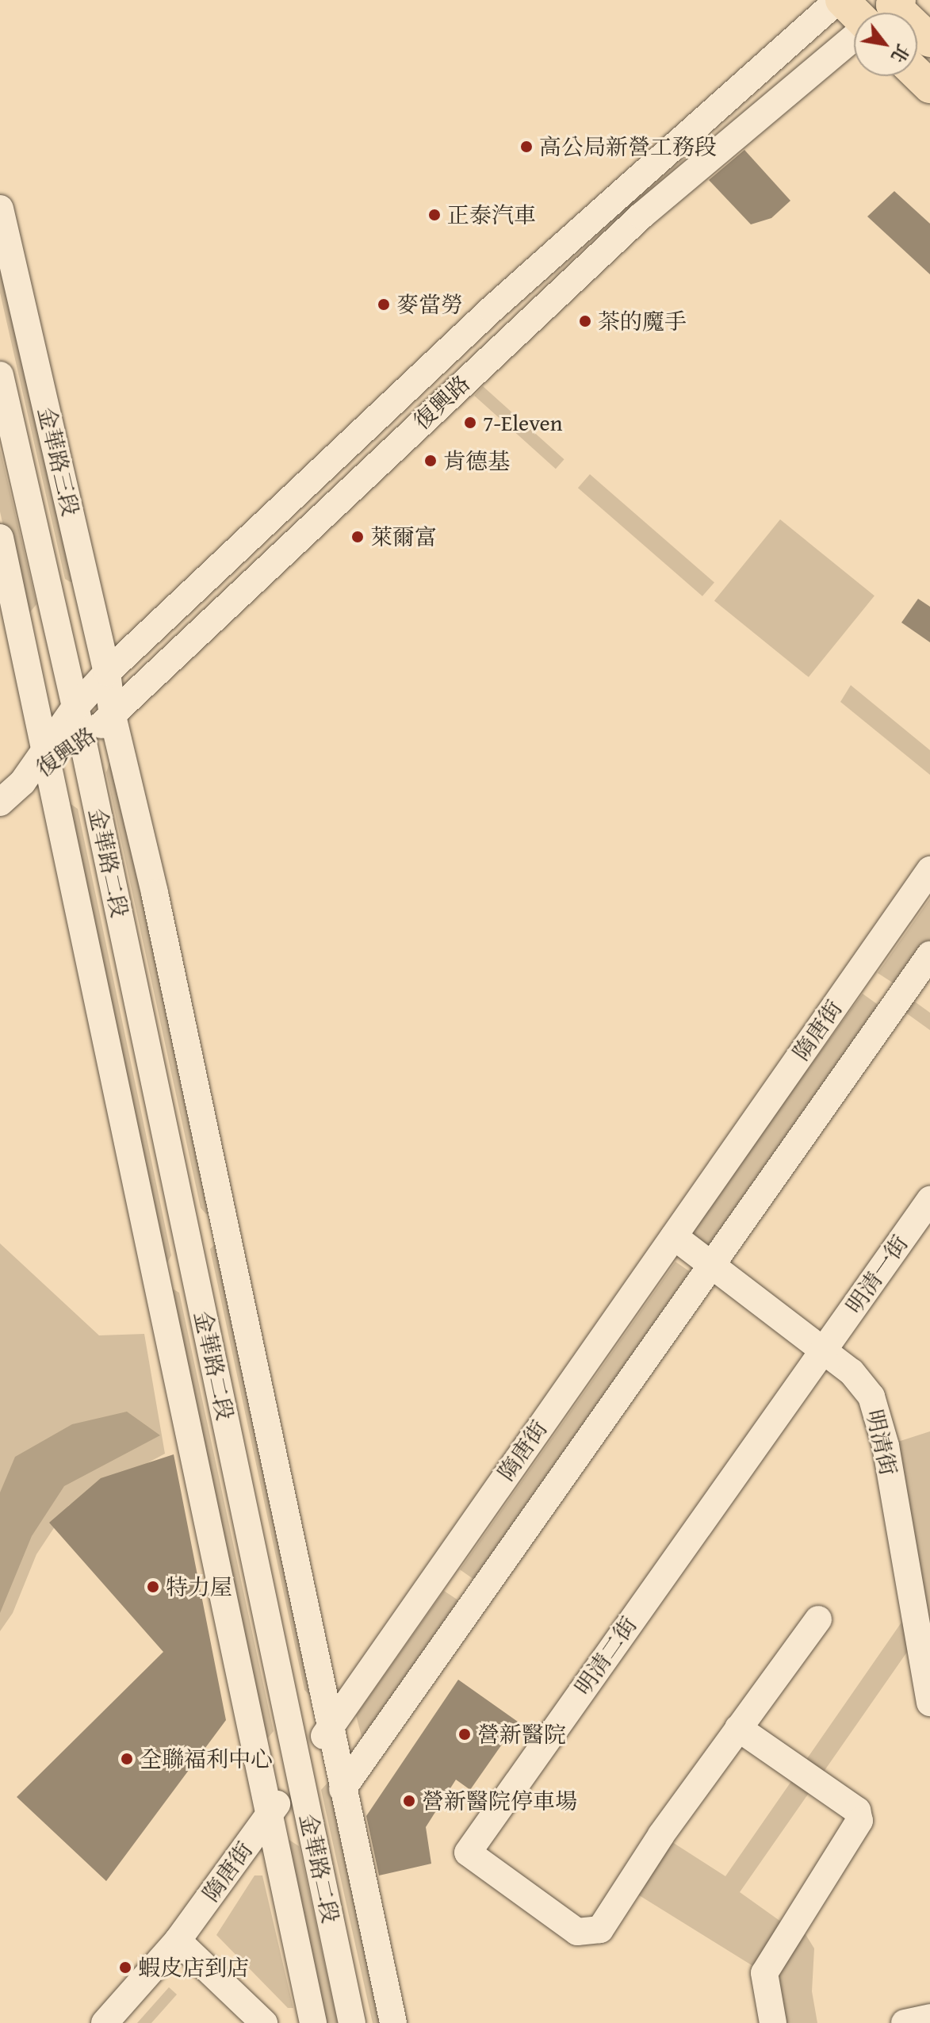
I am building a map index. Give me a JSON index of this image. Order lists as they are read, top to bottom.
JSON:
{
  "streets": {
    "street": [
      "復興路",
      "金華路三段",
      "金華路二段",
      "隋唐街",
      "明清一街",
      "明清街",
      "明清二街"
    ]
  },
  "crossings": [
    ["復興路", "金華路三段"],
    ["復興路", "金華路二段"],
    ["金華路三段", "金華路二段"],
    ["金華路二段", "隋唐街"],
    ["隋唐街", "明清街"],
    ["明清一街", "明清街"],
    ["明清一街", "明清二街"],
    ["明清街", "明清二街"]
  ],
  "places": [
    "高公局新營工務段",
    "正泰汽車",
    "麥當勞",
    "茶的魔手",
    "7-Eleven",
    "肯德基",
    "萊爾富",
    "特力屋",
    "營新醫院",
    "全聯福利中心",
    "營新醫院停車場",
    "蝦皮店到店"
  ],
  "north": "bottom right"
}
